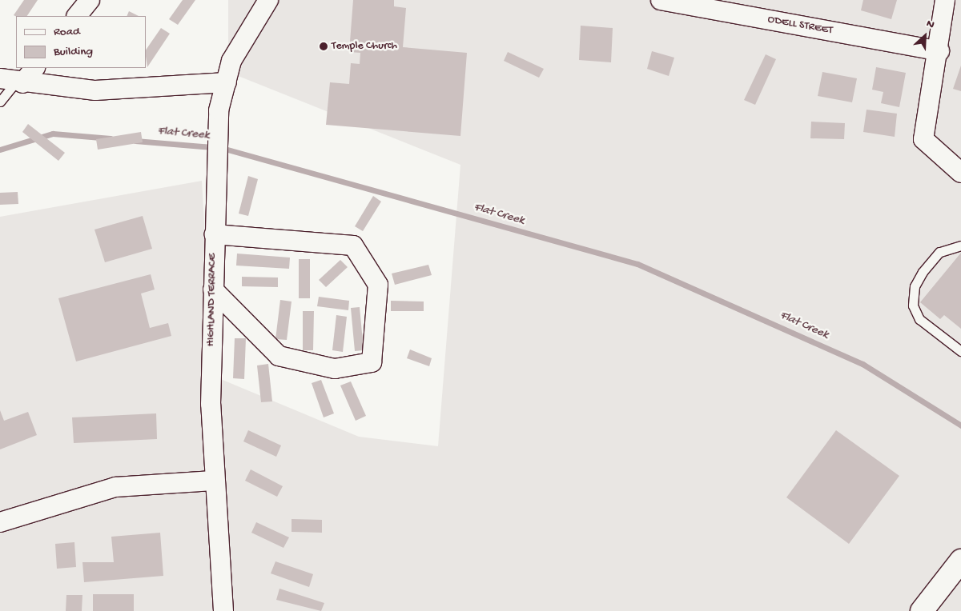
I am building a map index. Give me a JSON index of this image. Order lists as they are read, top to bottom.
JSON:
{
  "streets": {
    "street": ["ODELL STREET", "HIGHLAND TERRACE"]
  },
  "water": ["Flat Creek"],
  "places": ["Temple Church"],
  "legend": ["Road", "Building"],
  "north": "top right"
}
